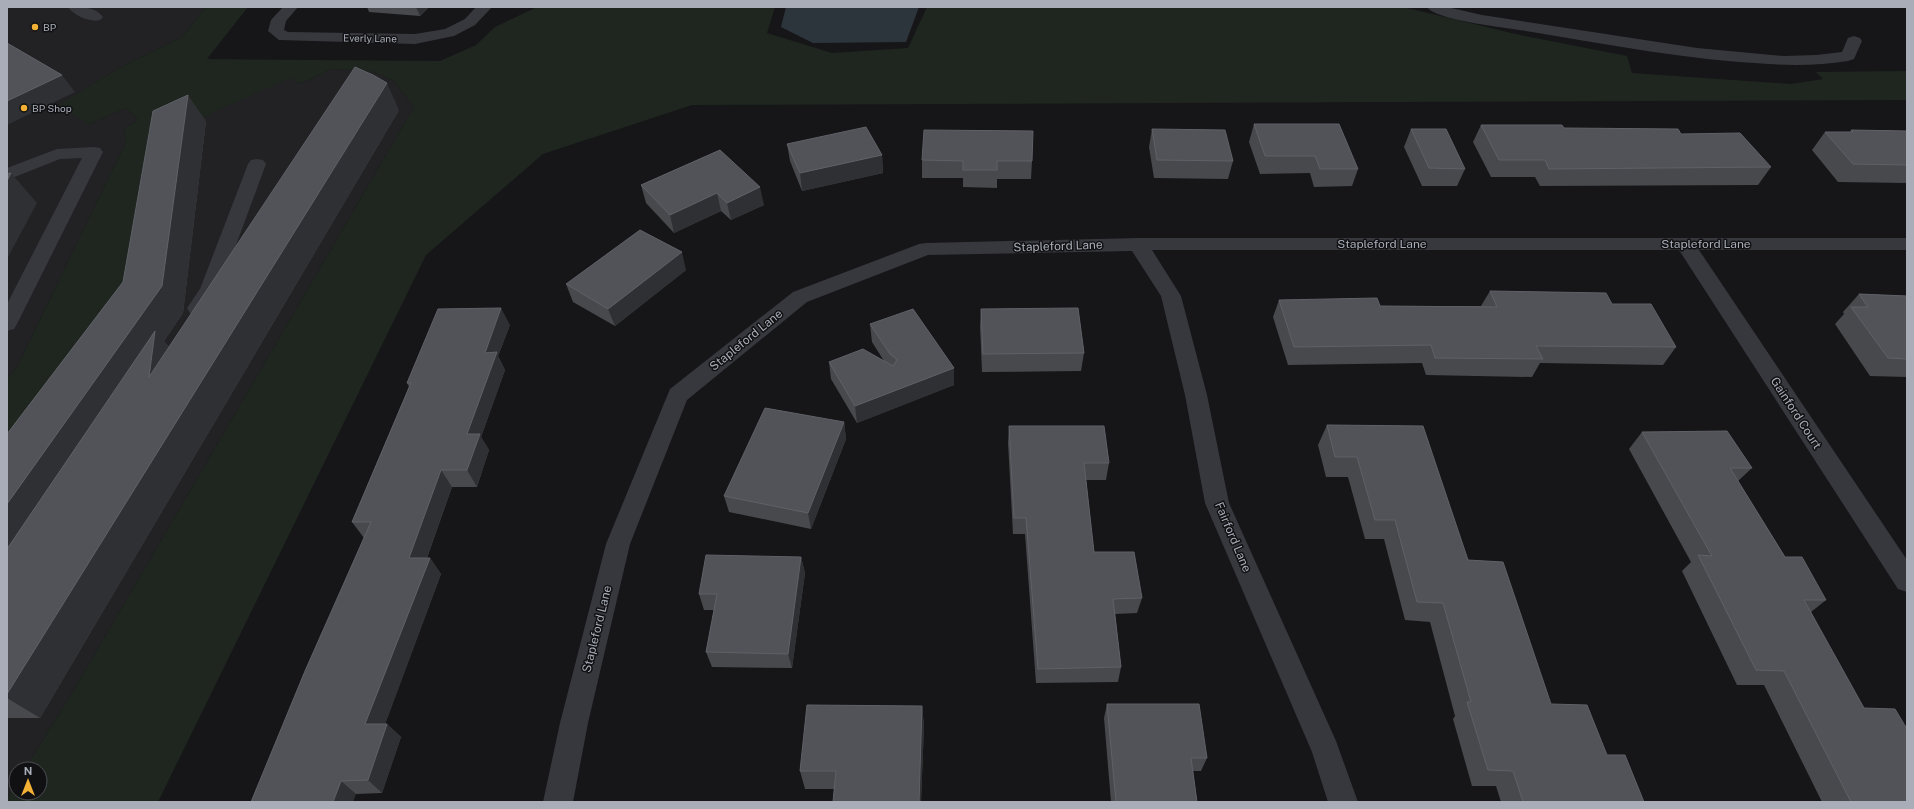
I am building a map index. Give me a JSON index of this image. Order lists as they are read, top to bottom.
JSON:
{
  "streets": {
    "street": [
      "Everly Lane",
      "Stapleford Lane",
      "Gainford Court",
      "Fairford Lane"
    ]
  },
  "crossings": [
    ["Stapleford Lane", "Gainford Court"],
    ["Stapleford Lane", "Fairford Lane"]
  ],
  "places": ["BP", "BP Shop"],
  "north": "top"
}
